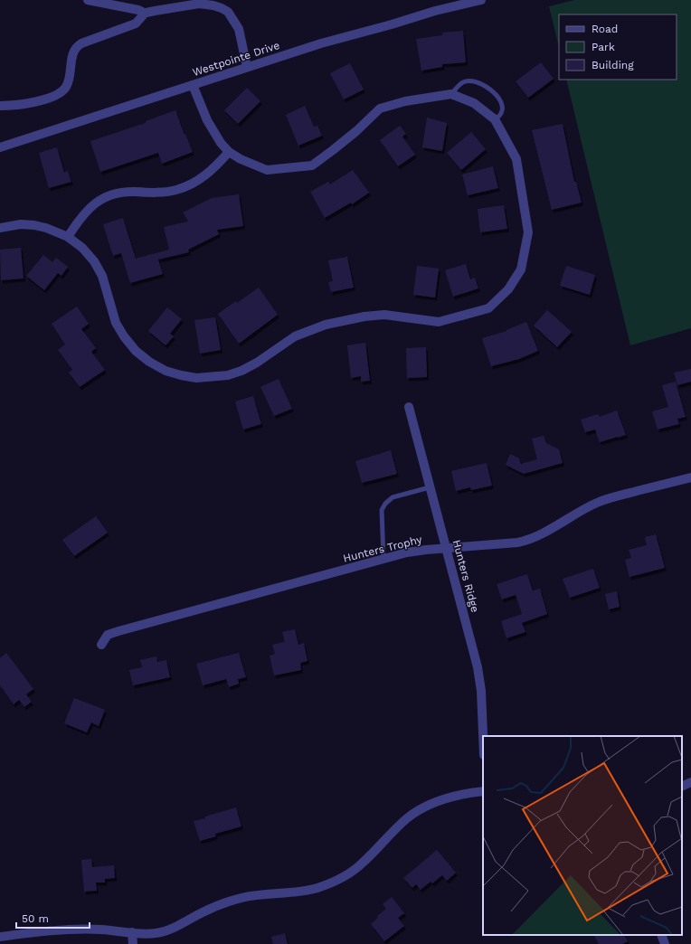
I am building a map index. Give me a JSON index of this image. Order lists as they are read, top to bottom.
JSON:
{
  "streets": {
    "street": ["Westpointe Drive", "Hunters Trophy", "Hunters Ridge"]
  },
  "crossings": [
    ["Hunters Trophy", "Hunters Ridge"]
  ],
  "legend": ["Road", "Park", "Building"],
  "scale_bar": "50 m"
}
